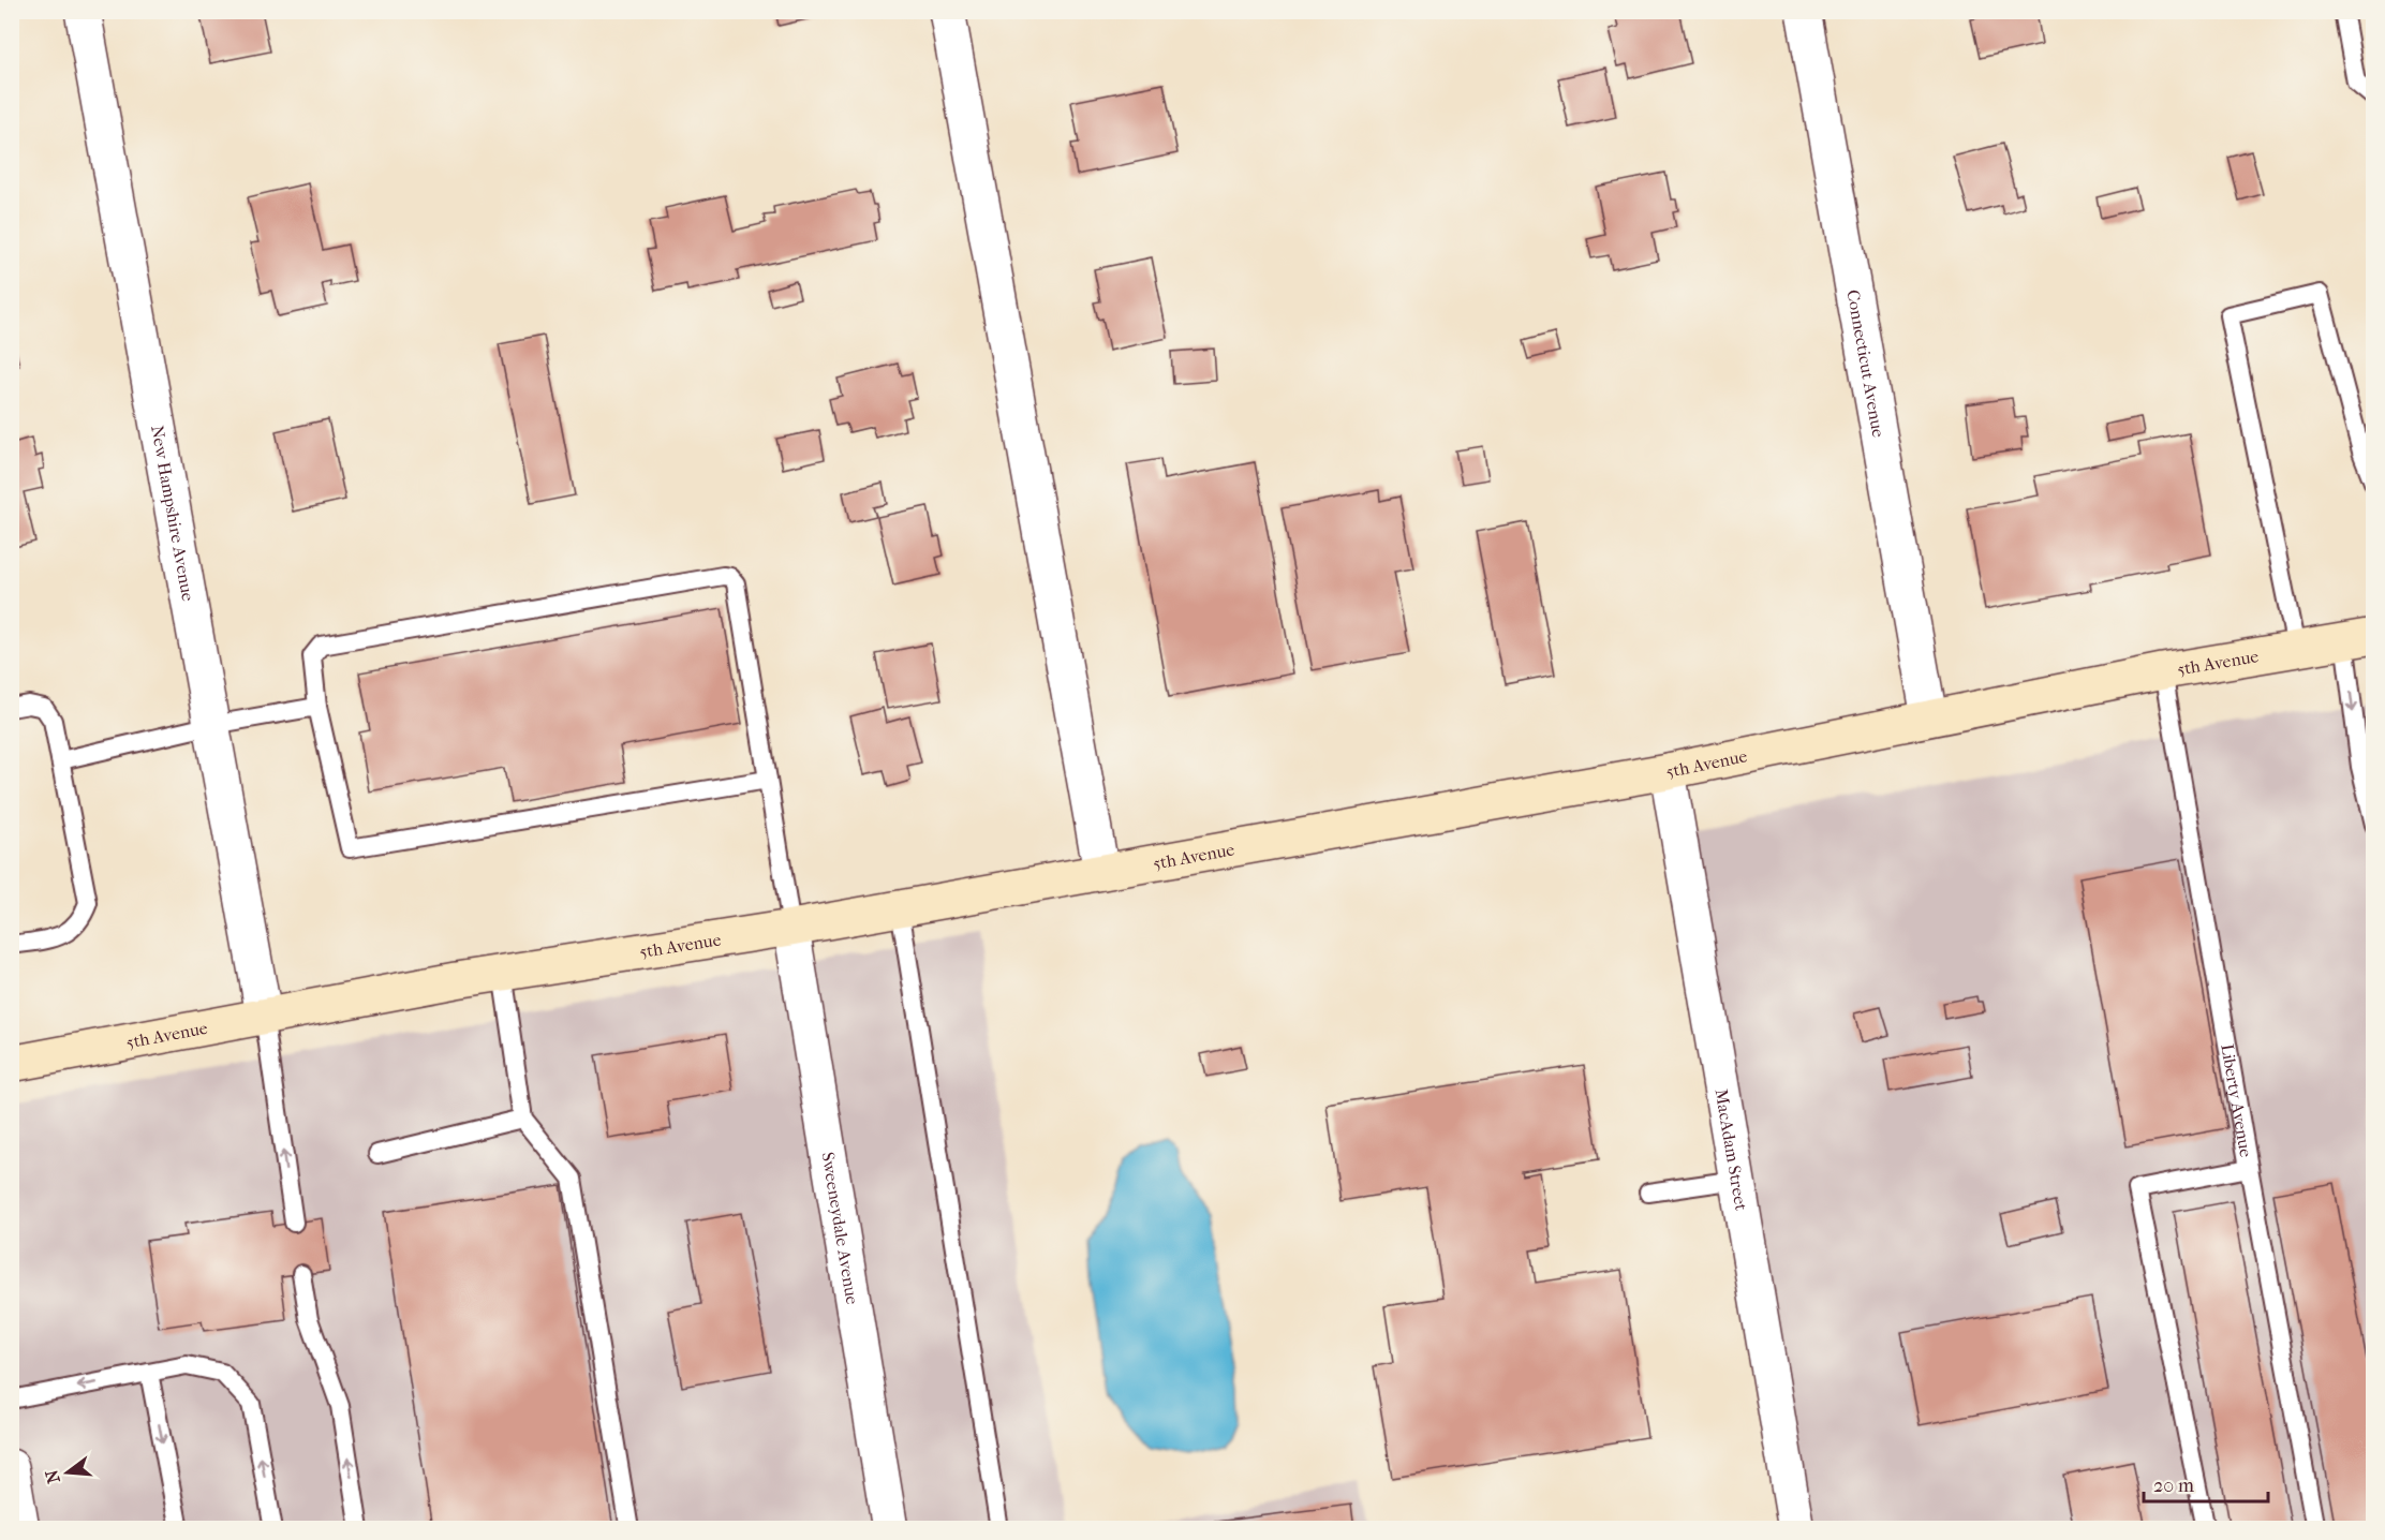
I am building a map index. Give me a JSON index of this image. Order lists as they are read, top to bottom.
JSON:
{
  "streets": {
    "main road": ["5th Avenue"],
    "street": [
      "Connecticut Avenue",
      "New Hampshire Avenue",
      "MacAdam Street",
      "Sweeneydale Avenue"
    ],
    "lane": ["Liberty Avenue"]
  },
  "crossings": [
    ["Connecticut Avenue", "5th Avenue"],
    ["New Hampshire Avenue", "5th Avenue"],
    ["5th Avenue", "Liberty Avenue"],
    ["5th Avenue", "MacAdam Street"],
    ["5th Avenue", "Sweeneydale Avenue"]
  ],
  "scale_bar": "20 m",
  "north": "left"
}
